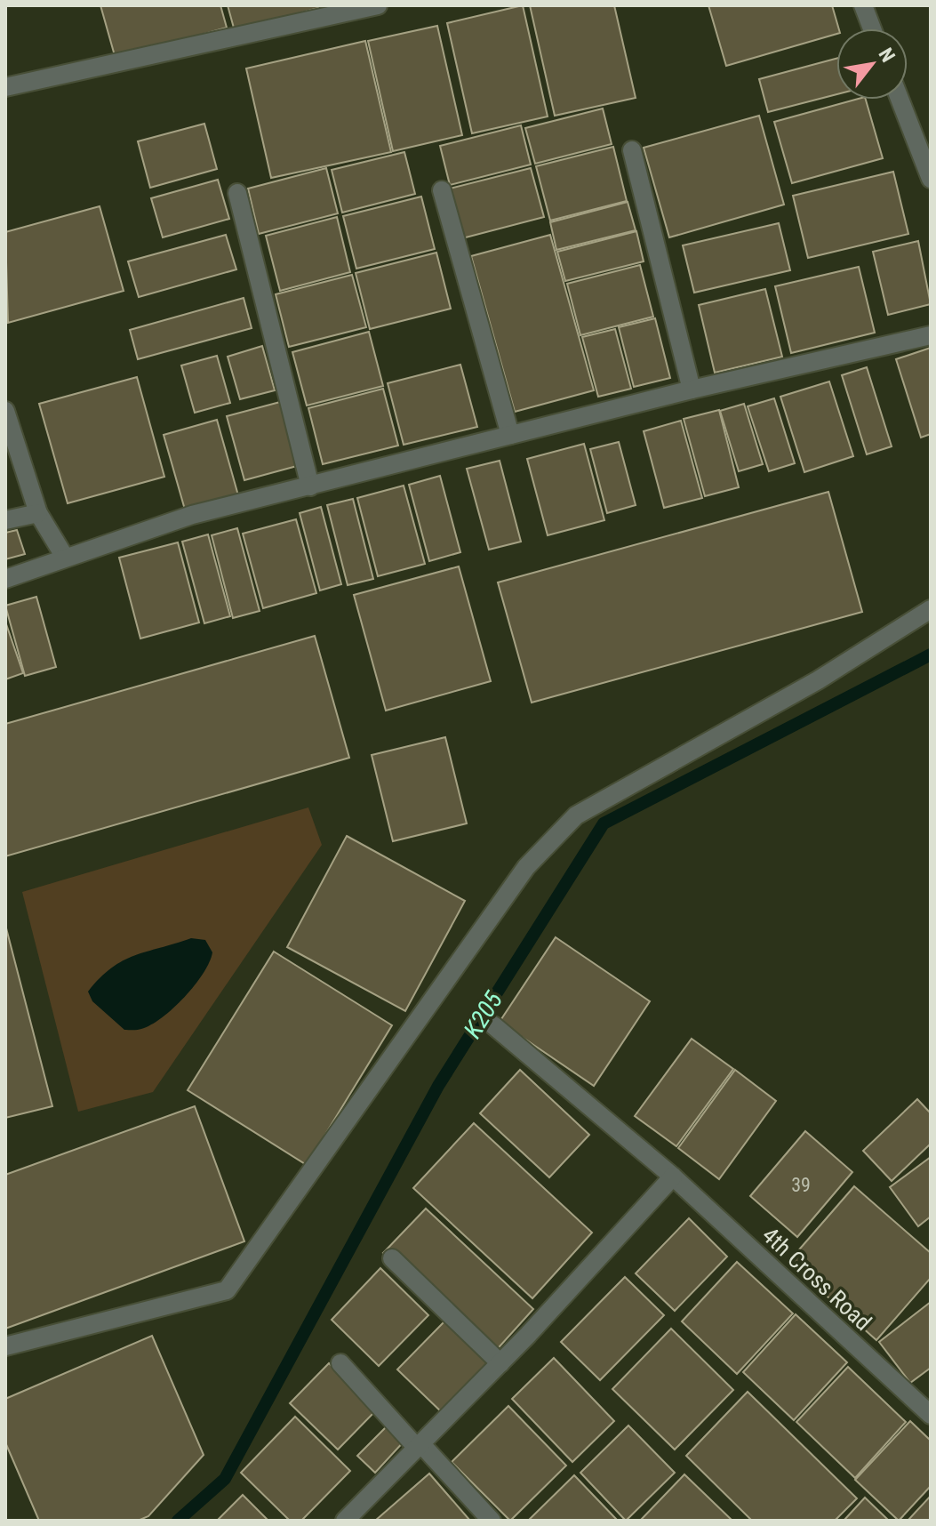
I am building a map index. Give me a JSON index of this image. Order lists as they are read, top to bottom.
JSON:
{
  "streets": {
    "street": ["4th Cross Road"]
  },
  "water": ["K205"],
  "house_numbers": ["39"],
  "north": "top right"
}
